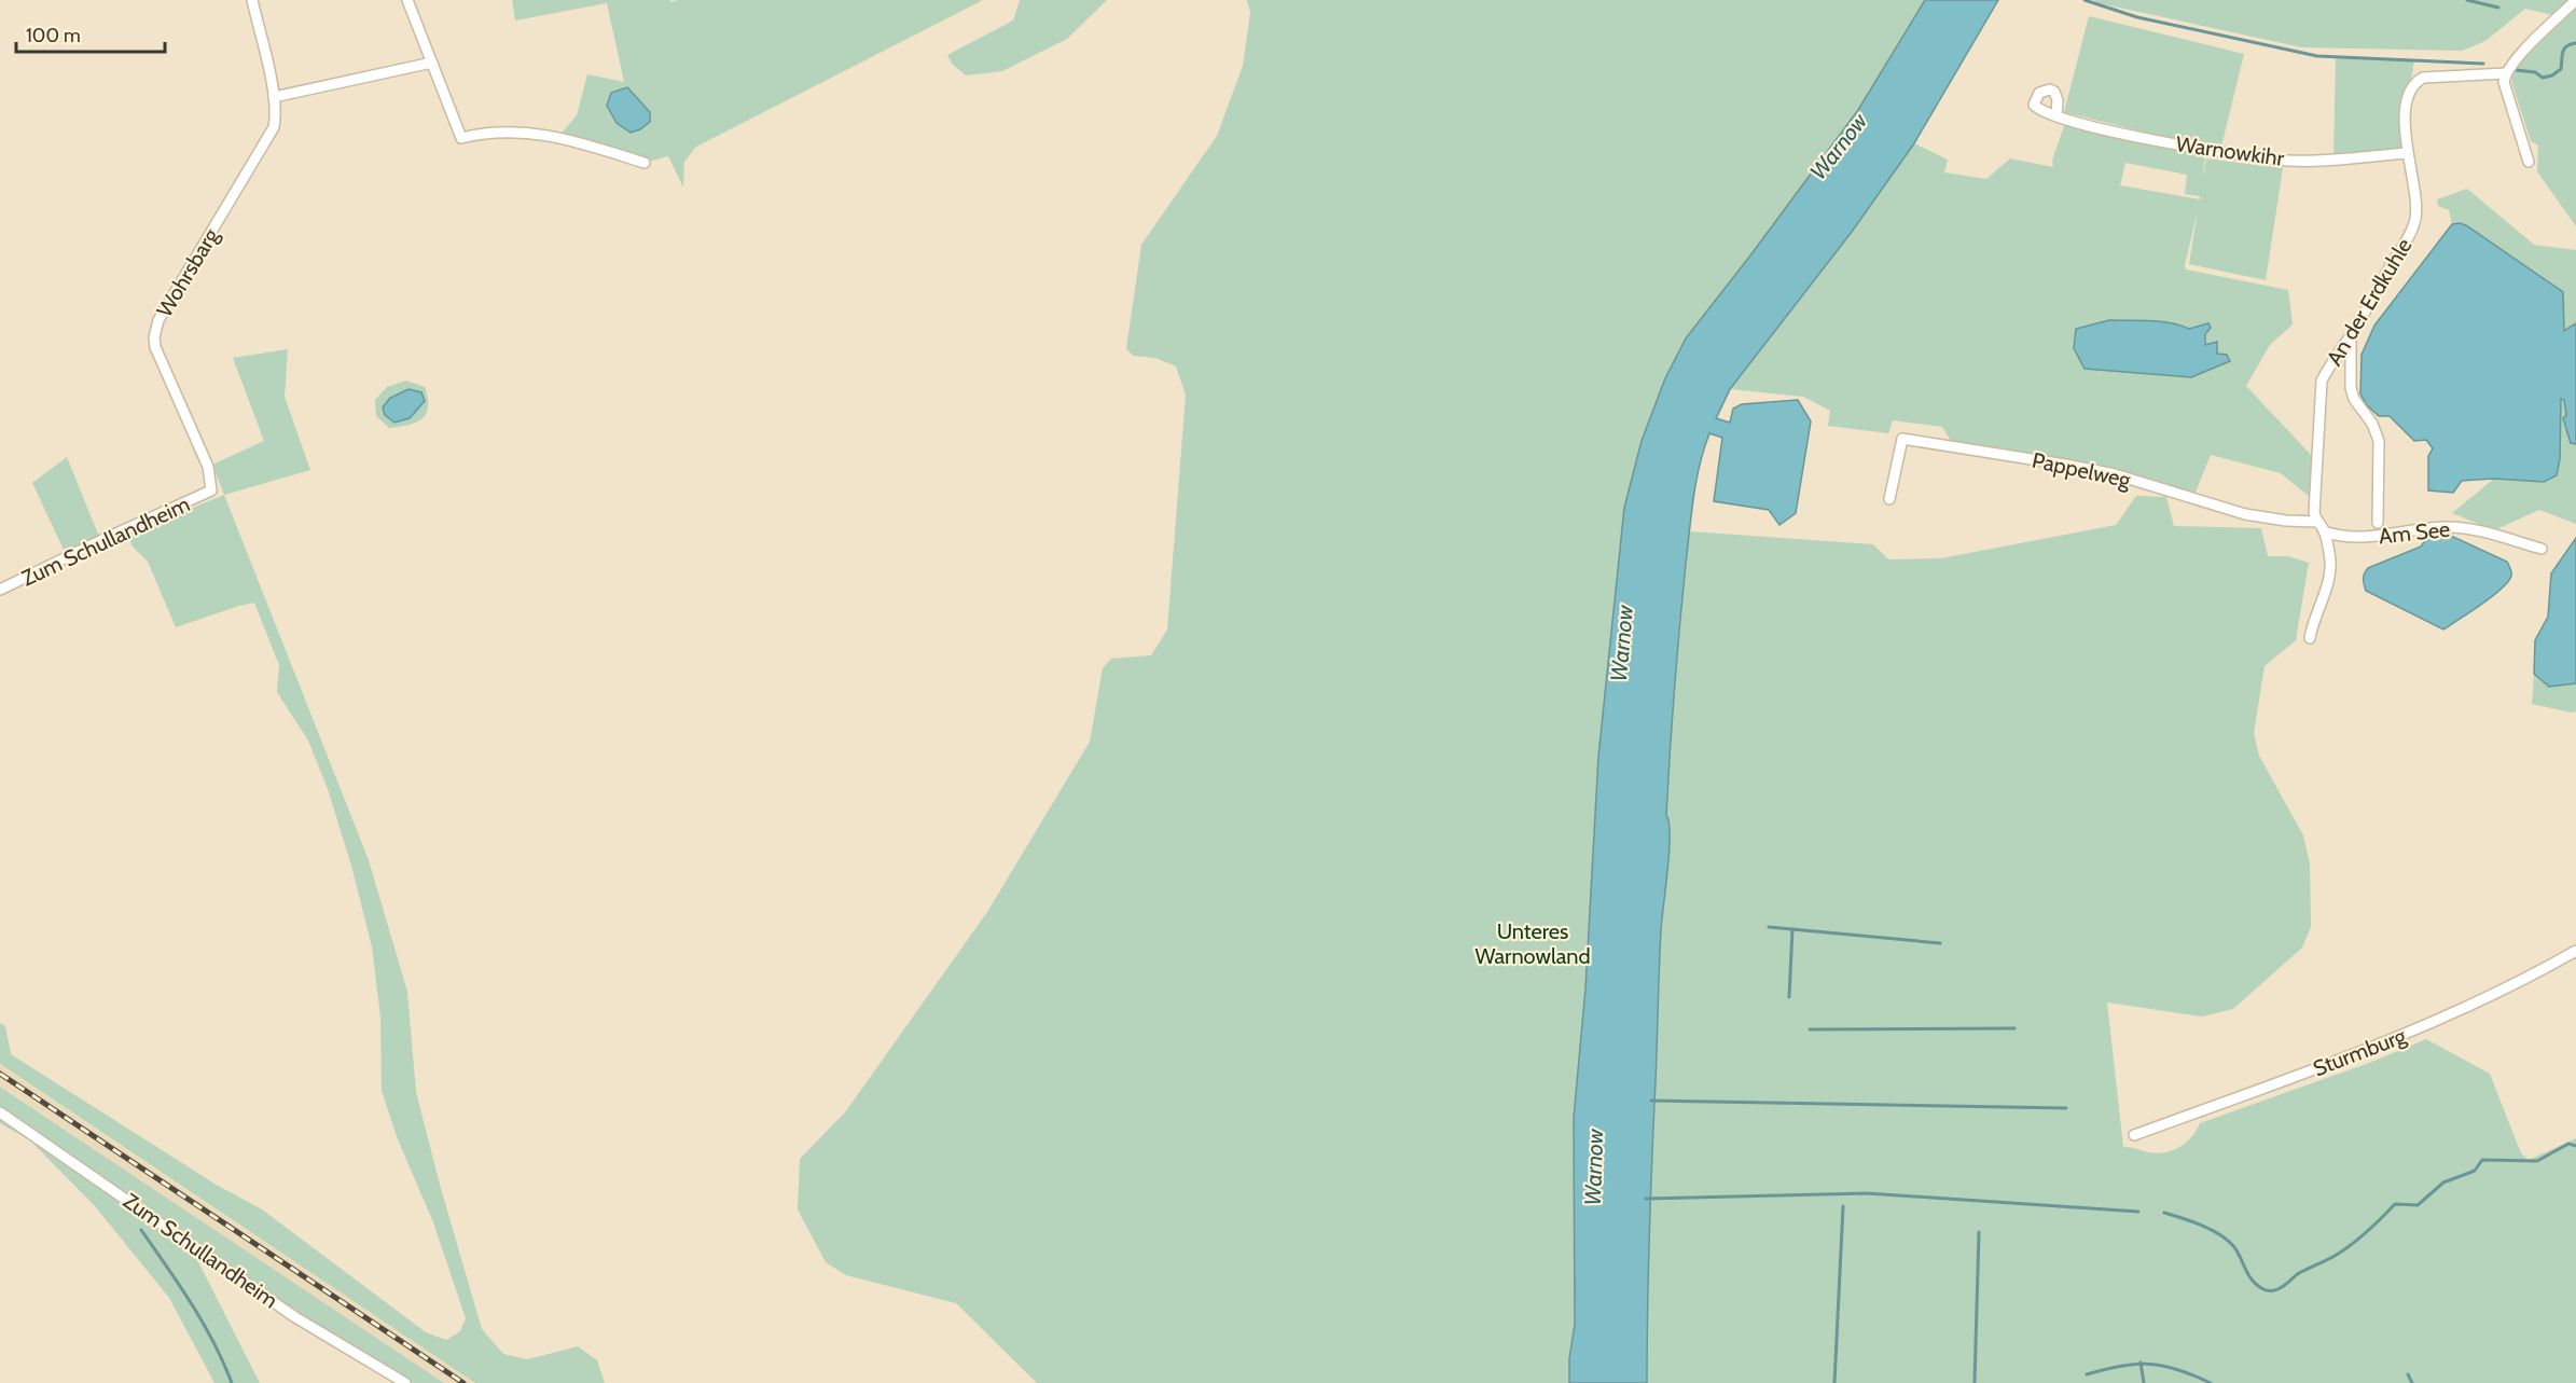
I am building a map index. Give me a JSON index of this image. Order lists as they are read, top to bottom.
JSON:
{
  "streets": {
    "street": [
      "Warnowkihr",
      "Wohrsbarg",
      "An der Erdkuhle",
      "Pappelweg",
      "Am See",
      "Zum Schullandheim",
      "Sturmburg"
    ]
  },
  "crossings": [
    ["Warnowkihr", "An der Erdkuhle"],
    ["Wohrsbarg", "Zum Schullandheim"],
    ["An der Erdkuhle", "Pappelweg"],
    ["An der Erdkuhle", "Am See"]
  ],
  "water": ["Warnow"],
  "parks": ["Unteres Warnowland"],
  "scale_bar": "100 m"
}
